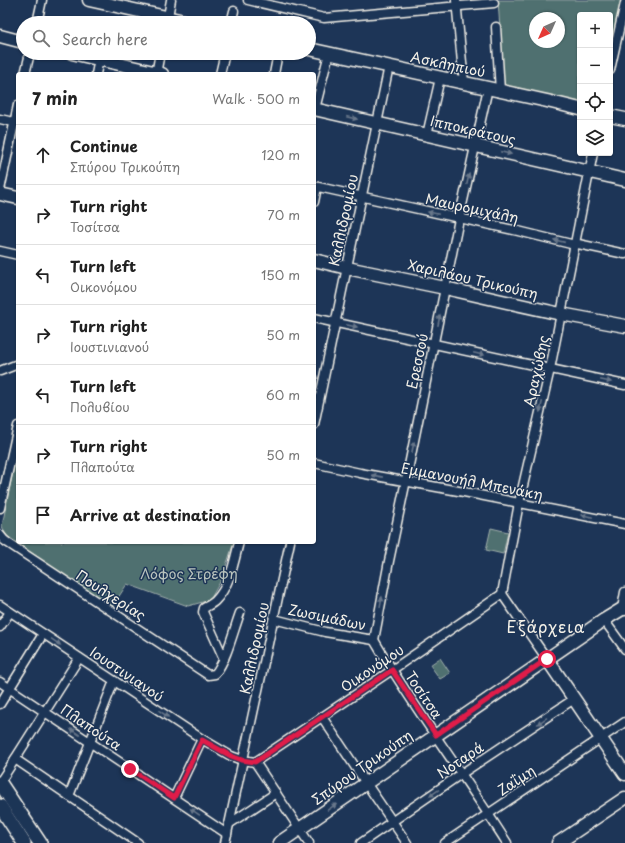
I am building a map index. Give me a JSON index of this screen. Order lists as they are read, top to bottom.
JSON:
{
  "streets": {
    "street": [
      "Ασκληπιού",
      "Ιπποκράτους",
      "Μαυρομιχάλη",
      "Καλλιδρομίου",
      "Χαριλάου Τρικούπη",
      "Ερεσσού",
      "Αραχώβης",
      "Εμμανουήλ Μπενάκη",
      "Πουλχερίας",
      "Ζωσιμάδων",
      "Οικονόμου",
      "Ιουστινιανού",
      "Τοσίτσα",
      "Πλαπούτα",
      "Νοταρά",
      "Σπύρου Τρικούπη",
      "Ζαΐμη"
    ]
  },
  "crossings": [
    ["Ασκληπιού", "Καλλιδρομίου"],
    ["Ασκληπιού", "Ερεσσού"],
    ["Ιπποκράτους", "Καλλιδρομίου"],
    ["Ιπποκράτους", "Ερεσσού"],
    ["Ιπποκράτους", "Αραχώβης"],
    ["Μαυρομιχάλη", "Καλλιδρομίου"],
    ["Μαυρομιχάλη", "Ερεσσού"],
    ["Μαυρομιχάλη", "Αραχώβης"],
    ["Καλλιδρομίου", "Χαριλάου Τρικούπη"],
    ["Καλλιδρομίου", "Ζωσιμάδων"],
    ["Καλλιδρομίου", "Ιουστινιανού"],
    ["Καλλιδρομίου", "Πλαπούτα"],
    ["Χαριλάου Τρικούπη", "Ερεσσού"],
    ["Χαριλάου Τρικούπη", "Αραχώβης"],
    ["Ερεσσού", "Εμμανουήλ Μπενάκη"],
    ["Ερεσσού", "Ζωσιμάδων"],
    ["Ερεσσού", "Τοσίτσα"],
    ["Αραχώβης", "Εμμανουήλ Μπενάκη"],
    ["Αραχώβης", "Οικονόμου"],
    ["Ζωσιμάδων", "Τοσίτσα"],
    ["Οικονόμου", "Τοσίτσα"],
    ["Τοσίτσα", "Νοταρά"],
    ["Τοσίτσα", "Σπύρου Τρικούπη"],
    ["Τοσίτσα", "Ζαΐμη"]
  ],
  "one_way": [
    "Ιπποκράτους",
    "Μαυρομιχάλη",
    "Ερεσσού",
    "Εμμανουήλ Μπενάκη",
    "Ιουστινιανού",
    "Νοταρά"
  ],
  "districts": ["Εξάρχεια"],
  "parks": ["Λόφος Στρέφη"],
  "north": "bottom left",
  "page": {
    "map_buttons": ["+", "−"],
    "search": "Search here",
    "heading": ["7 min", "Walk · 500 m"],
    "list": [
      ["Continue", "Σπύρου Τρικούπη", "120 m"],
      ["Turn right", "Τοσίτσα", "70 m"],
      ["Turn left", "Οικονόμου", "150 m"],
      ["Turn right", "Ιουστινιανού", "50 m"],
      ["Turn left", "Πολυβίου", "60 m"],
      ["Turn right", "Πλαπούτα", "50 m"],
      "Arrive at destination"
    ]
  }
}
